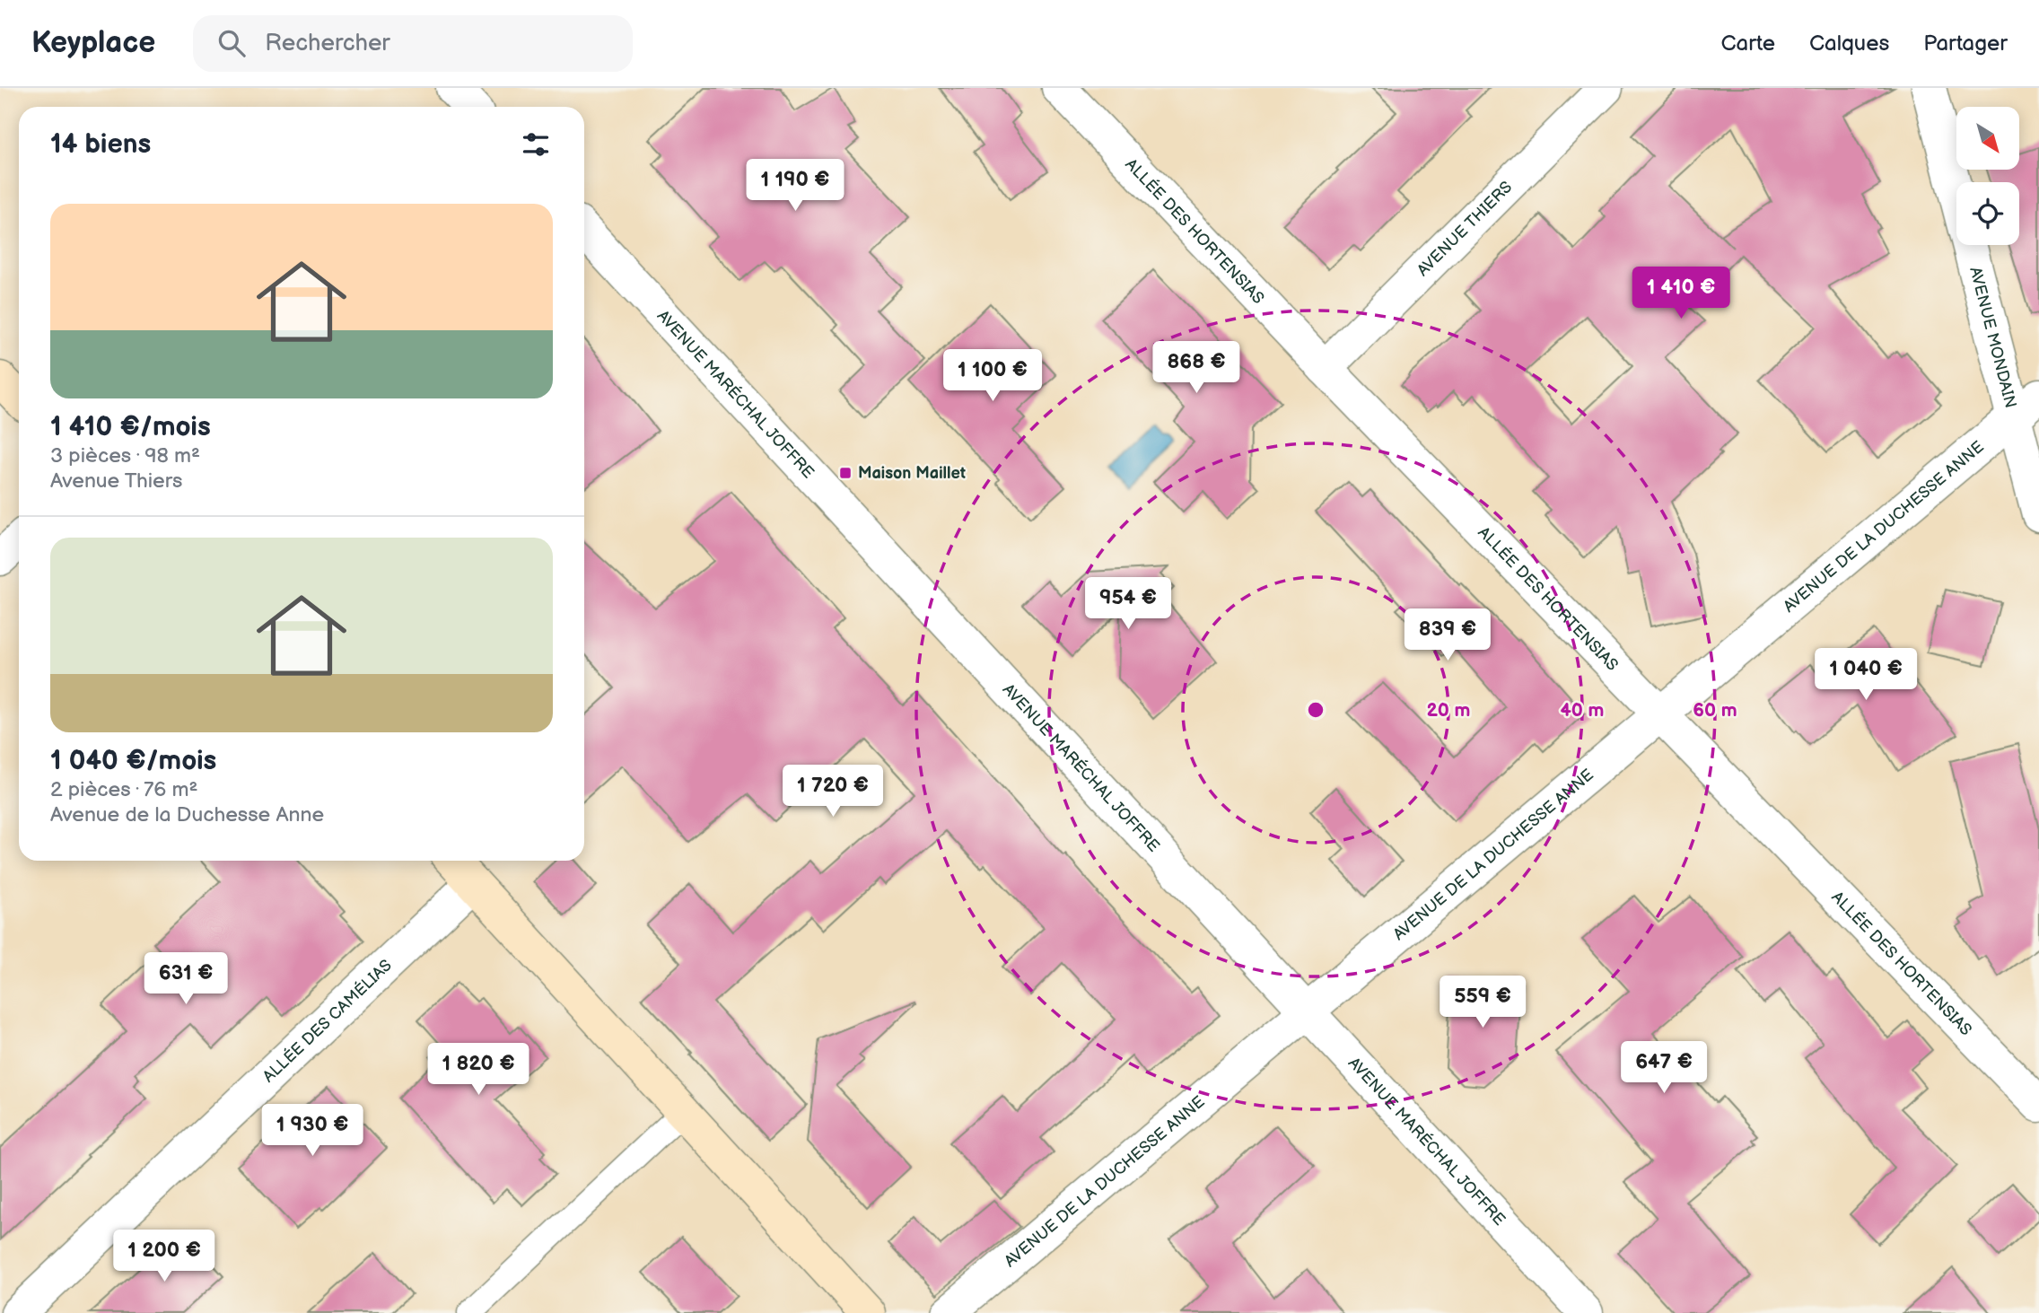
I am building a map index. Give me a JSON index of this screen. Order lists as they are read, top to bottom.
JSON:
{
  "streets": {
    "street": [
      "AVENUE THIERS",
      "ALLÉE DES HORTENSIAS",
      "AVENUE MONDAIN",
      "AVENUE MARÉCHAL JOFFRE",
      "AVENUE DE LA DUCHESSE ANNE",
      "ALLÉE DES CAMÉLIAS"
    ]
  },
  "crossings": [
    ["AVENUE THIERS", "ALLÉE DES HORTENSIAS"],
    ["ALLÉE DES HORTENSIAS", "AVENUE DE LA DUCHESSE ANNE"],
    ["AVENUE MONDAIN", "AVENUE DE LA DUCHESSE ANNE"],
    ["AVENUE MARÉCHAL JOFFRE", "AVENUE DE LA DUCHESSE ANNE"]
  ],
  "places": {
    "transit": ["Maison Maillet"]
  },
  "north": "bottom right",
  "page": {
    "header": "Keyplace",
    "search": "Rechercher",
    "nav": ["Carte", "Calques", "Partager"],
    "heading": "14 biens",
    "price": [
      "1 190 €",
      "1 410 €",
      "868 €",
      "1 100 €",
      "954 €",
      "839 €",
      "1 040 €",
      "1 720 €",
      "631 €",
      "559 €",
      "647 €",
      "1 820 €",
      "1 930 €",
      "1 200 €"
    ],
    "list": [
      {
        "name": "1 410 €/mois",
        "note": "3 pièces · 98 m² · Avenue Thiers"
      },
      {
        "name": "1 040 €/mois",
        "note": "2 pièces · 76 m² · Avenue de la Duchesse Anne"
      }
    ]
  },
  "rings": ["20 m", "40 m", "60 m"]
}
